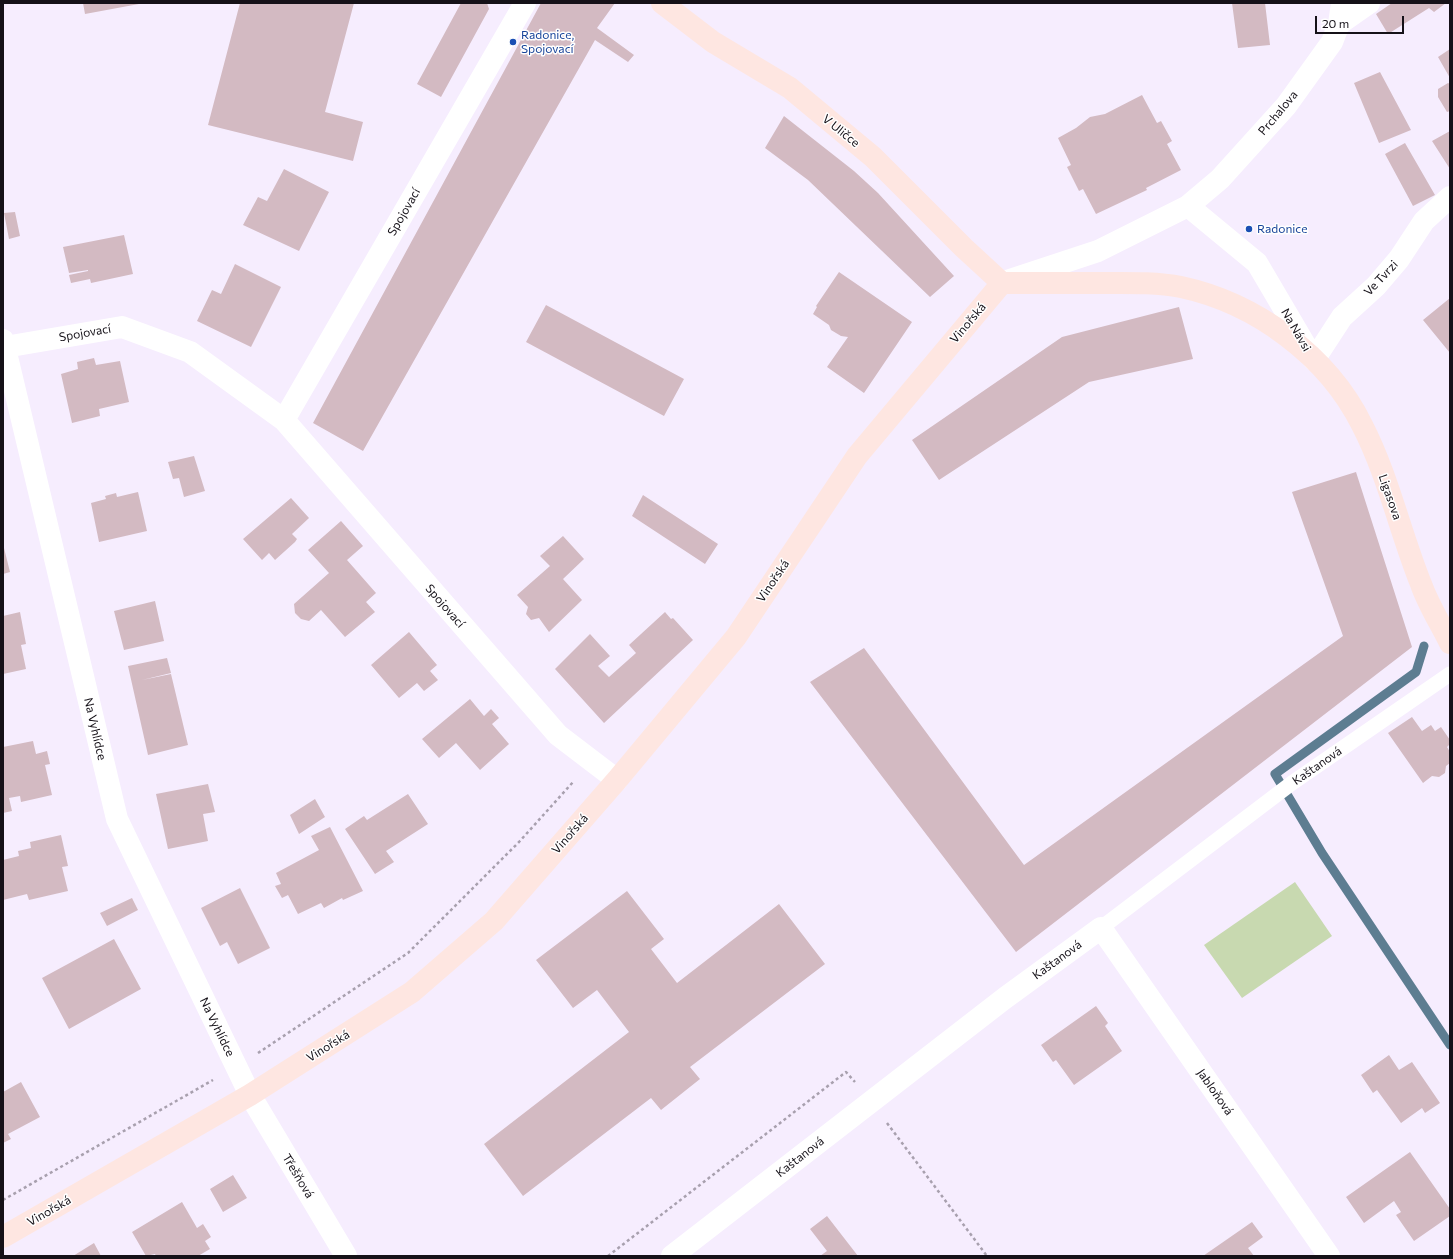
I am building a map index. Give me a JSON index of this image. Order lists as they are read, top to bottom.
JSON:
{
  "streets": {
    "street": [
      "Prchalova",
      "V Uličce",
      "Spojovací",
      "Ve Tvrzi",
      "Vinořská",
      "Na Návsi",
      "Ligasova",
      "Na Vyhlídce",
      "Kaštanová",
      "Jabloňová",
      "Třešňová"
    ]
  },
  "crossings": [
    ["Prchalova", "Na Návsi"],
    ["V Uličce", "Vinořská"],
    ["V Uličce", "Na Návsi"],
    ["Spojovací", "Vinořská"],
    ["Spojovací", "Na Vyhlídce"],
    ["Ve Tvrzi", "Na Návsi"],
    ["Ve Tvrzi", "Ligasova"],
    ["Vinořská", "Na Návsi"],
    ["Vinořská", "Na Vyhlídce"],
    ["Vinořská", "Třešňová"],
    ["Na Návsi", "Ligasova"],
    ["Na Vyhlídce", "Třešňová"],
    ["Kaštanová", "Jabloňová"]
  ],
  "places": ["Radonice, Spojovací", "Radonice"],
  "scale_bar": "20 m"
}
